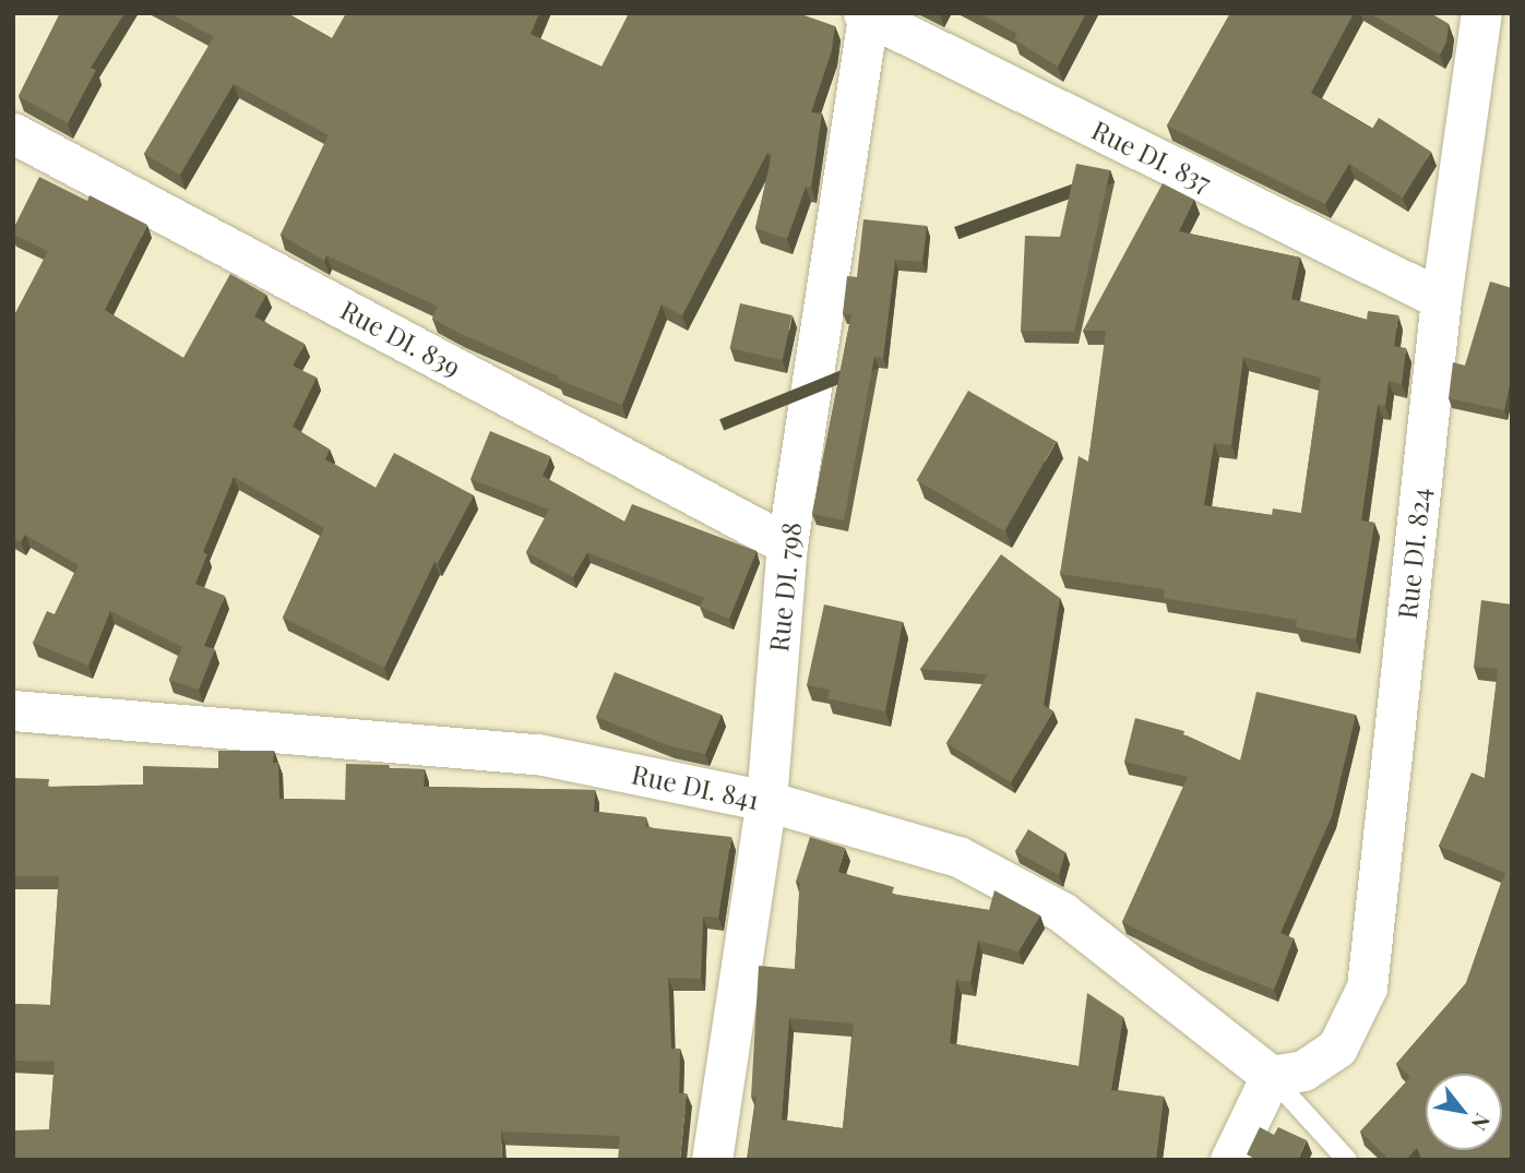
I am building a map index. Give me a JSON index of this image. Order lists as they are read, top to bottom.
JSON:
{
  "streets": {
    "street": [
      "Rue DI. 837",
      "Rue DI. 839",
      "Rue DI. 824",
      "Rue DI. 798",
      "Rue DI. 841"
    ]
  },
  "crossings": [
    ["Rue DI. 837", "Rue DI. 824"],
    ["Rue DI. 837", "Rue DI. 798"],
    ["Rue DI. 839", "Rue DI. 798"],
    ["Rue DI. 824", "Rue DI. 841"],
    ["Rue DI. 798", "Rue DI. 841"]
  ],
  "north": "bottom right"
}
